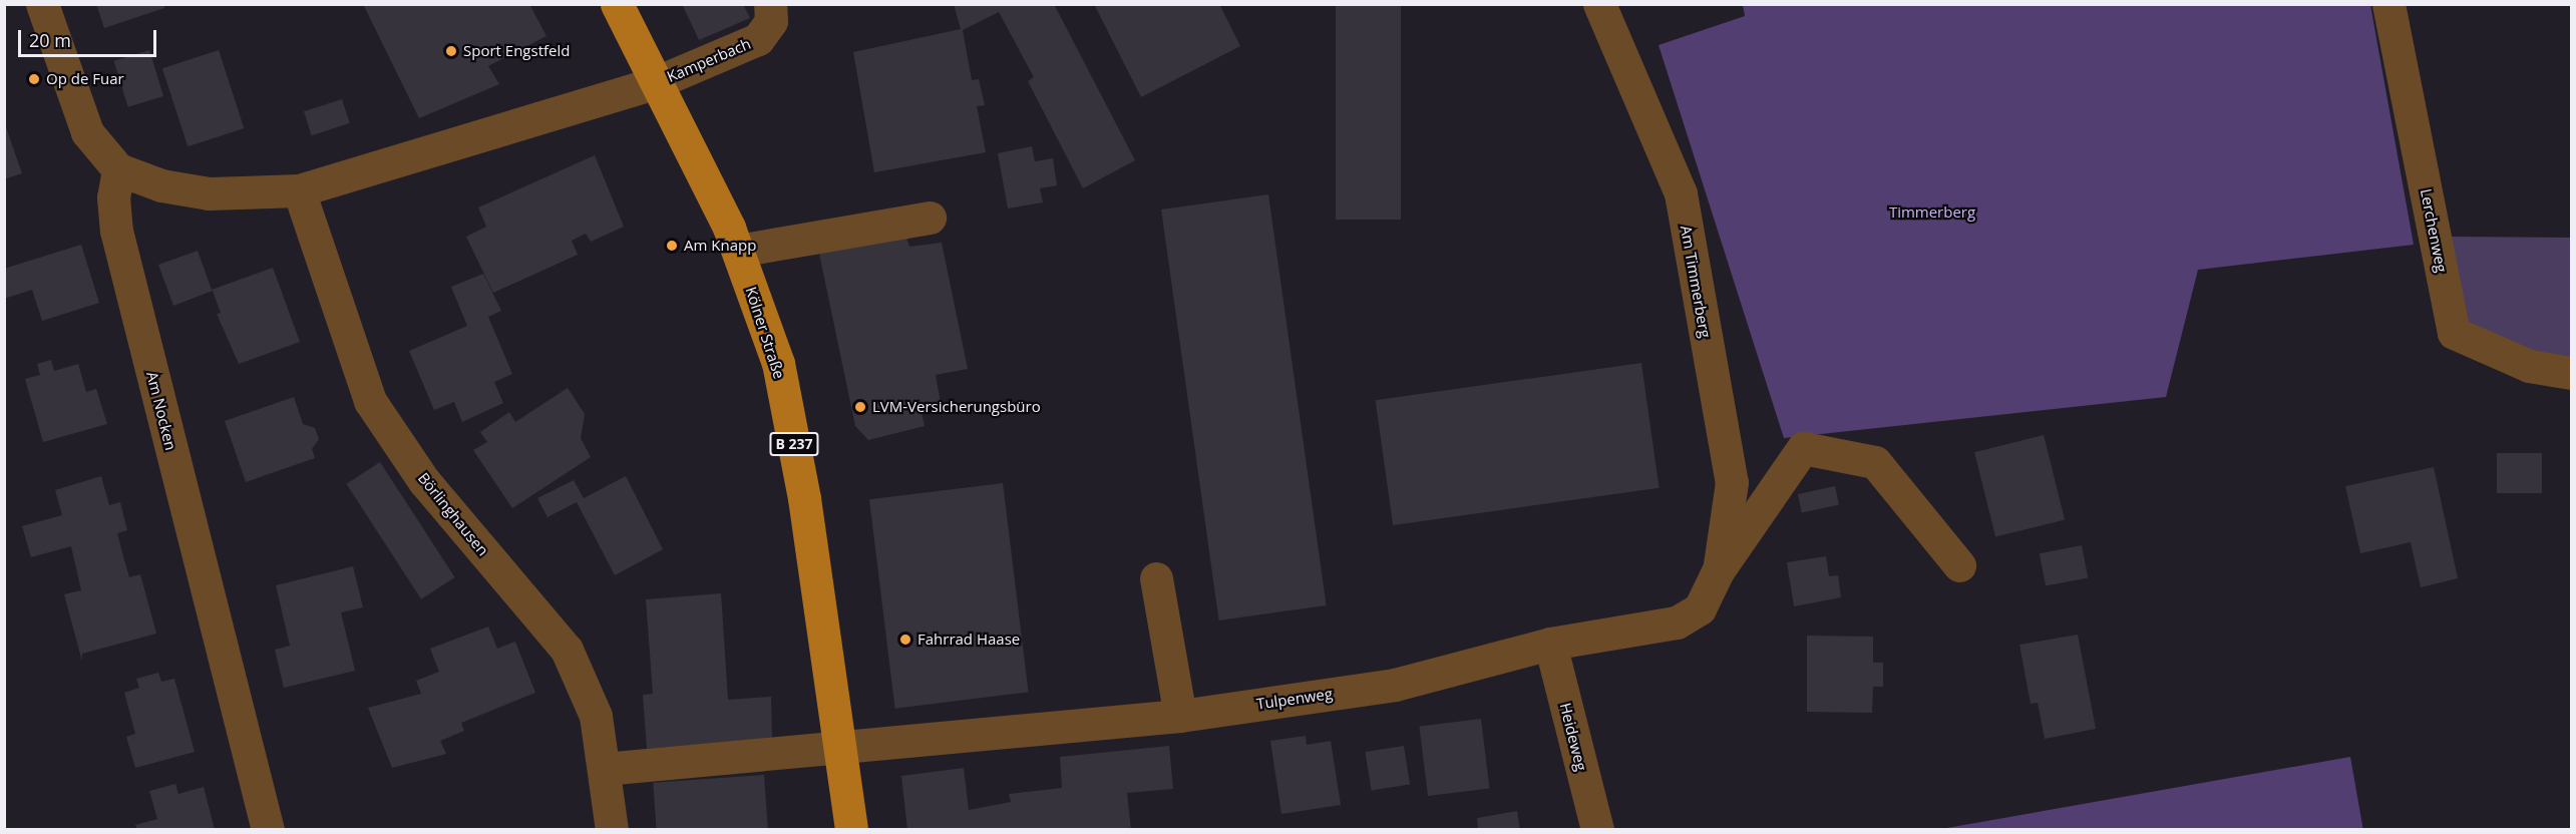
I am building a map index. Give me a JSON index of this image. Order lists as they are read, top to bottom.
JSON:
{
  "streets": {
    "main road": ["Kölner Straße", "B 237"],
    "street": [
      "Kamperbach",
      "Lerchenweg",
      "Am Timmerberg",
      "Am Nocken",
      "Börlinghausen",
      "Tulpenweg",
      "Heideweg"
    ]
  },
  "crossings": [
    ["Kamperbach", "Kölner Straße"],
    ["Am Timmerberg", "Tulpenweg"],
    ["Kölner Straße", "Tulpenweg"],
    ["Börlinghausen", "Tulpenweg"],
    ["Tulpenweg", "Heideweg"]
  ],
  "parks": ["Timmerberg"],
  "places": [
    "Sport Engstfeld",
    "Op de Fuar",
    "Am Knapp",
    "LVM-Versicherungsbüro",
    "Fahrrad Haase"
  ],
  "scale_bar": "20 m"
}
